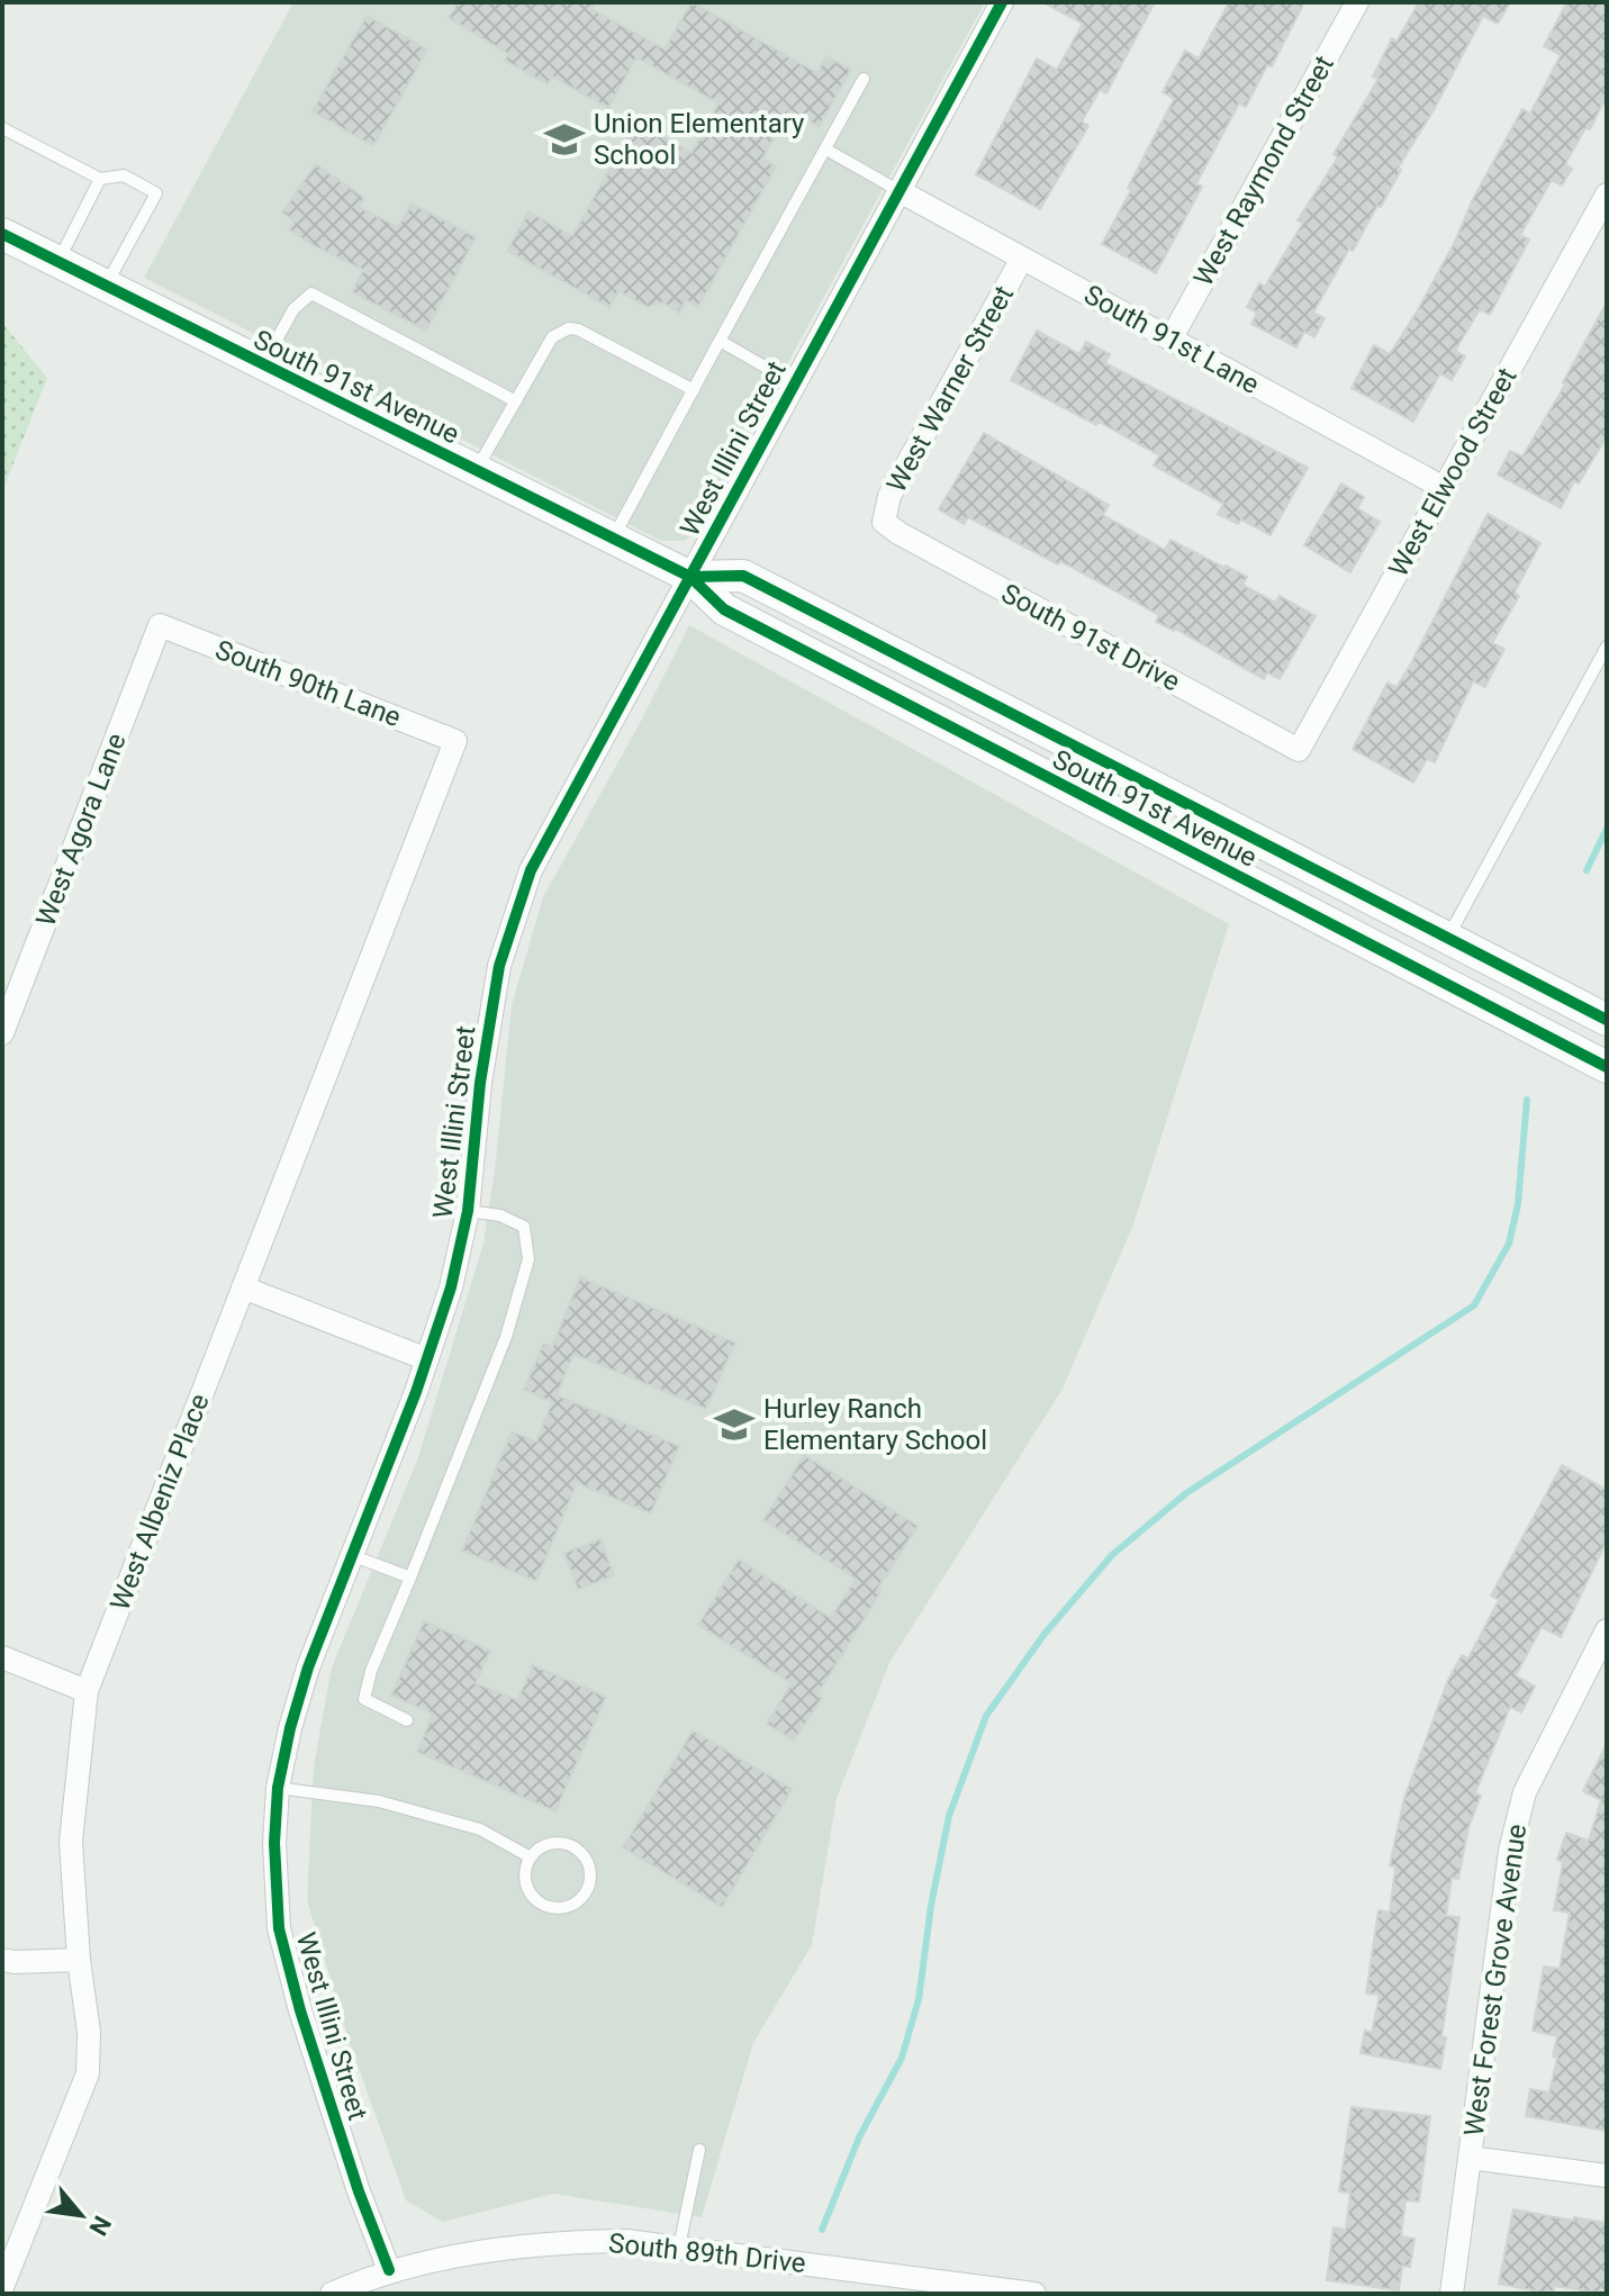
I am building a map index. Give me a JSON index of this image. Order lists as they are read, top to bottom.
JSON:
{
  "streets": {
    "main road": ["South 91st Avenue"],
    "street": [
      "West Raymond Street",
      "South 91st Lane",
      "West Warner Street",
      "West Illini Street",
      "West Elwood Street",
      "South 91st Drive",
      "South 90th Lane",
      "West Agora Lane",
      "West Albeniz Place",
      "West Forest Grove Avenue",
      "South 89th Drive"
    ]
  },
  "crossings": [
    ["West Raymond Street", "South 91st Lane"],
    ["South 91st Lane", "West Warner Street"],
    ["South 91st Lane", "West Illini Street"],
    ["South 91st Lane", "West Elwood Street"],
    ["South 91st Avenue", "West Illini Street"],
    ["West Warner Street", "South 91st Drive"],
    ["West Illini Street", "South 89th Drive"],
    ["West Elwood Street", "South 91st Drive"],
    ["South 90th Lane", "West Agora Lane"],
    ["South 90th Lane", "West Albeniz Place"]
  ],
  "places": {
    "school or university": ["Union Elementary School", "Hurley Ranch Elementary School"]
  },
  "north": "bottom right"
}
